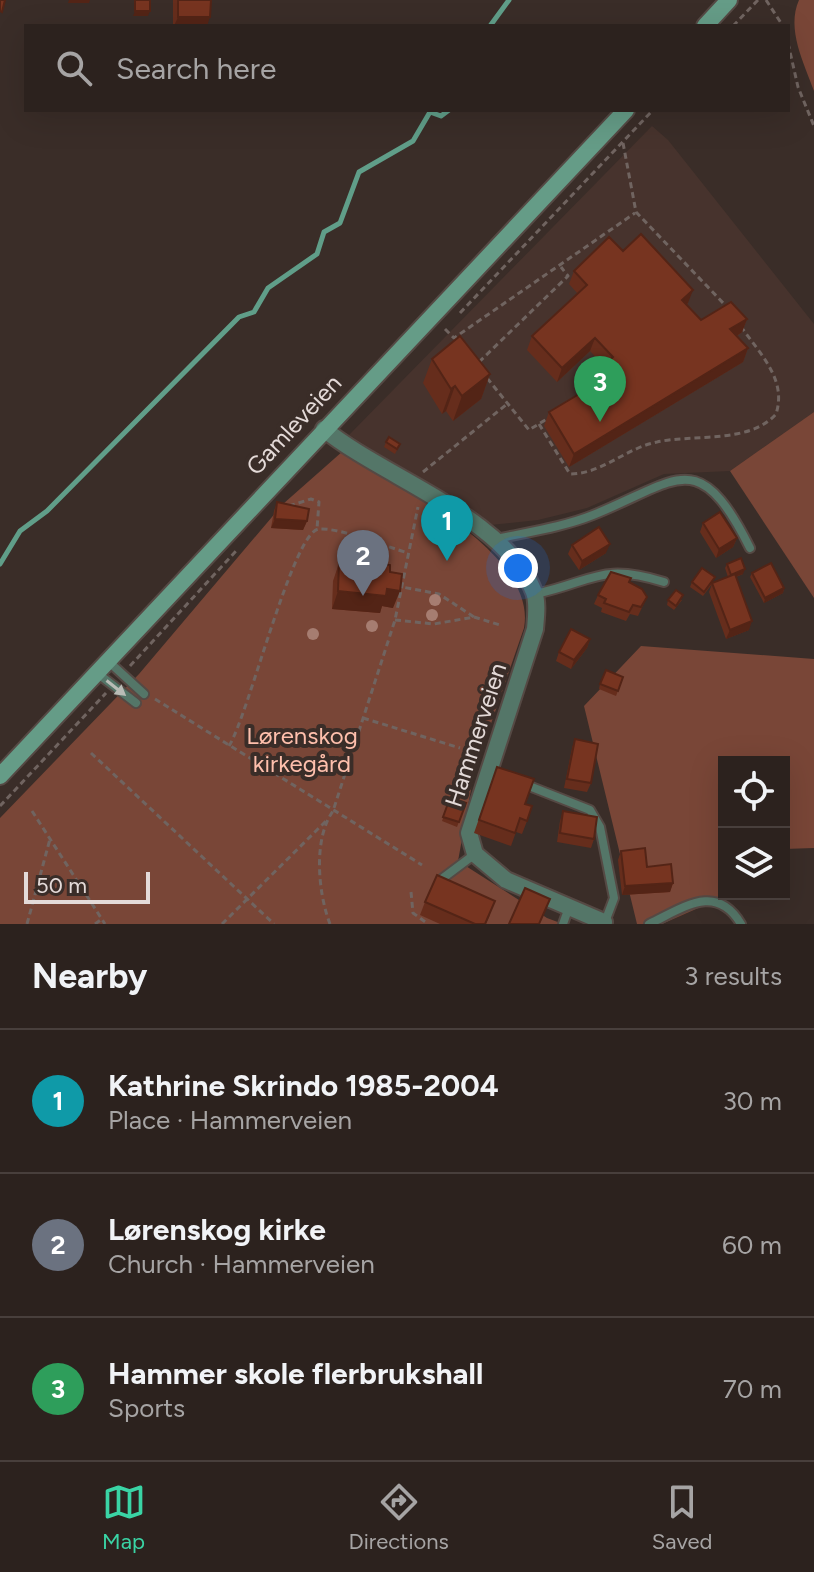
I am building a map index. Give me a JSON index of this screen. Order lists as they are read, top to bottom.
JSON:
{
  "streets": {
    "main road": ["Gamleveien"],
    "street": ["Hammerveien"]
  },
  "parks": ["Lørenskog kirkegård"],
  "scale_bar": "50 m",
  "page": {
    "search": "Search here",
    "pins": ["3", "1", "2"],
    "scale": "50 m",
    "heading": ["Nearby", "3 results"],
    "list": [
      {
        "mark": "1",
        "name": "Kathrine Skrindo 1985-2004",
        "note": "Place · Hammerveien",
        "value": "30 m"
      },
      {
        "mark": "2",
        "name": "Lørenskog kirke",
        "note": "Church · Hammerveien",
        "value": "60 m"
      },
      {
        "mark": "3",
        "name": "Hammer skole flerbrukshall",
        "note": "Sports",
        "value": "70 m"
      }
    ],
    "nav": ["Map", "Directions", "Saved"]
  }
}
